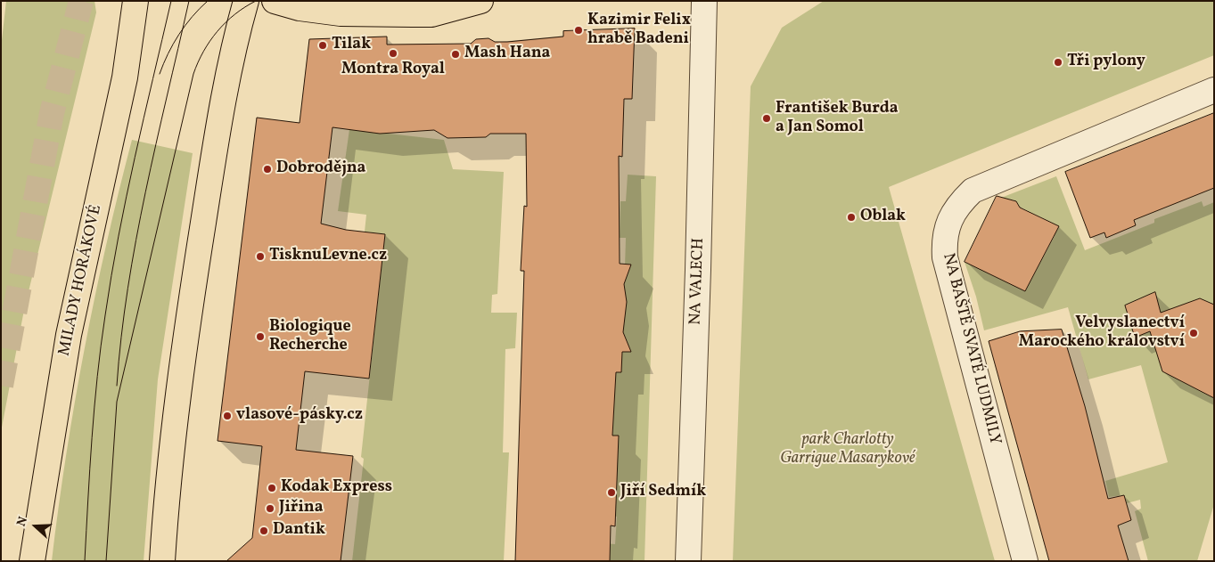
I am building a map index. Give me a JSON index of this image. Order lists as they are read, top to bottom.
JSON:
{
  "streets": {
    "main road": ["MILADY HORÁKOVÉ"],
    "street": ["NA VALECH", "NA BAŠTĚ SVATÉ LUDMILY"]
  },
  "parks": ["park Charlotty Garrigue Masarykové"],
  "places": [
    "Kazimir Felix hrabě Badeni",
    "Tilak",
    "Montra Royal",
    "Mash Hana",
    "Tři pylony",
    "František Burda a Jan Somol",
    "Dobrodějna",
    "Oblak",
    "TisknuLevne.cz",
    "Velvyslanectví Marockého království",
    "Biologique Recherche",
    "vlasové-pásky.cz",
    "Kodak Express",
    "Jiří Sedmík",
    "Jiřina",
    "Dantik"
  ],
  "north": "left"
}
